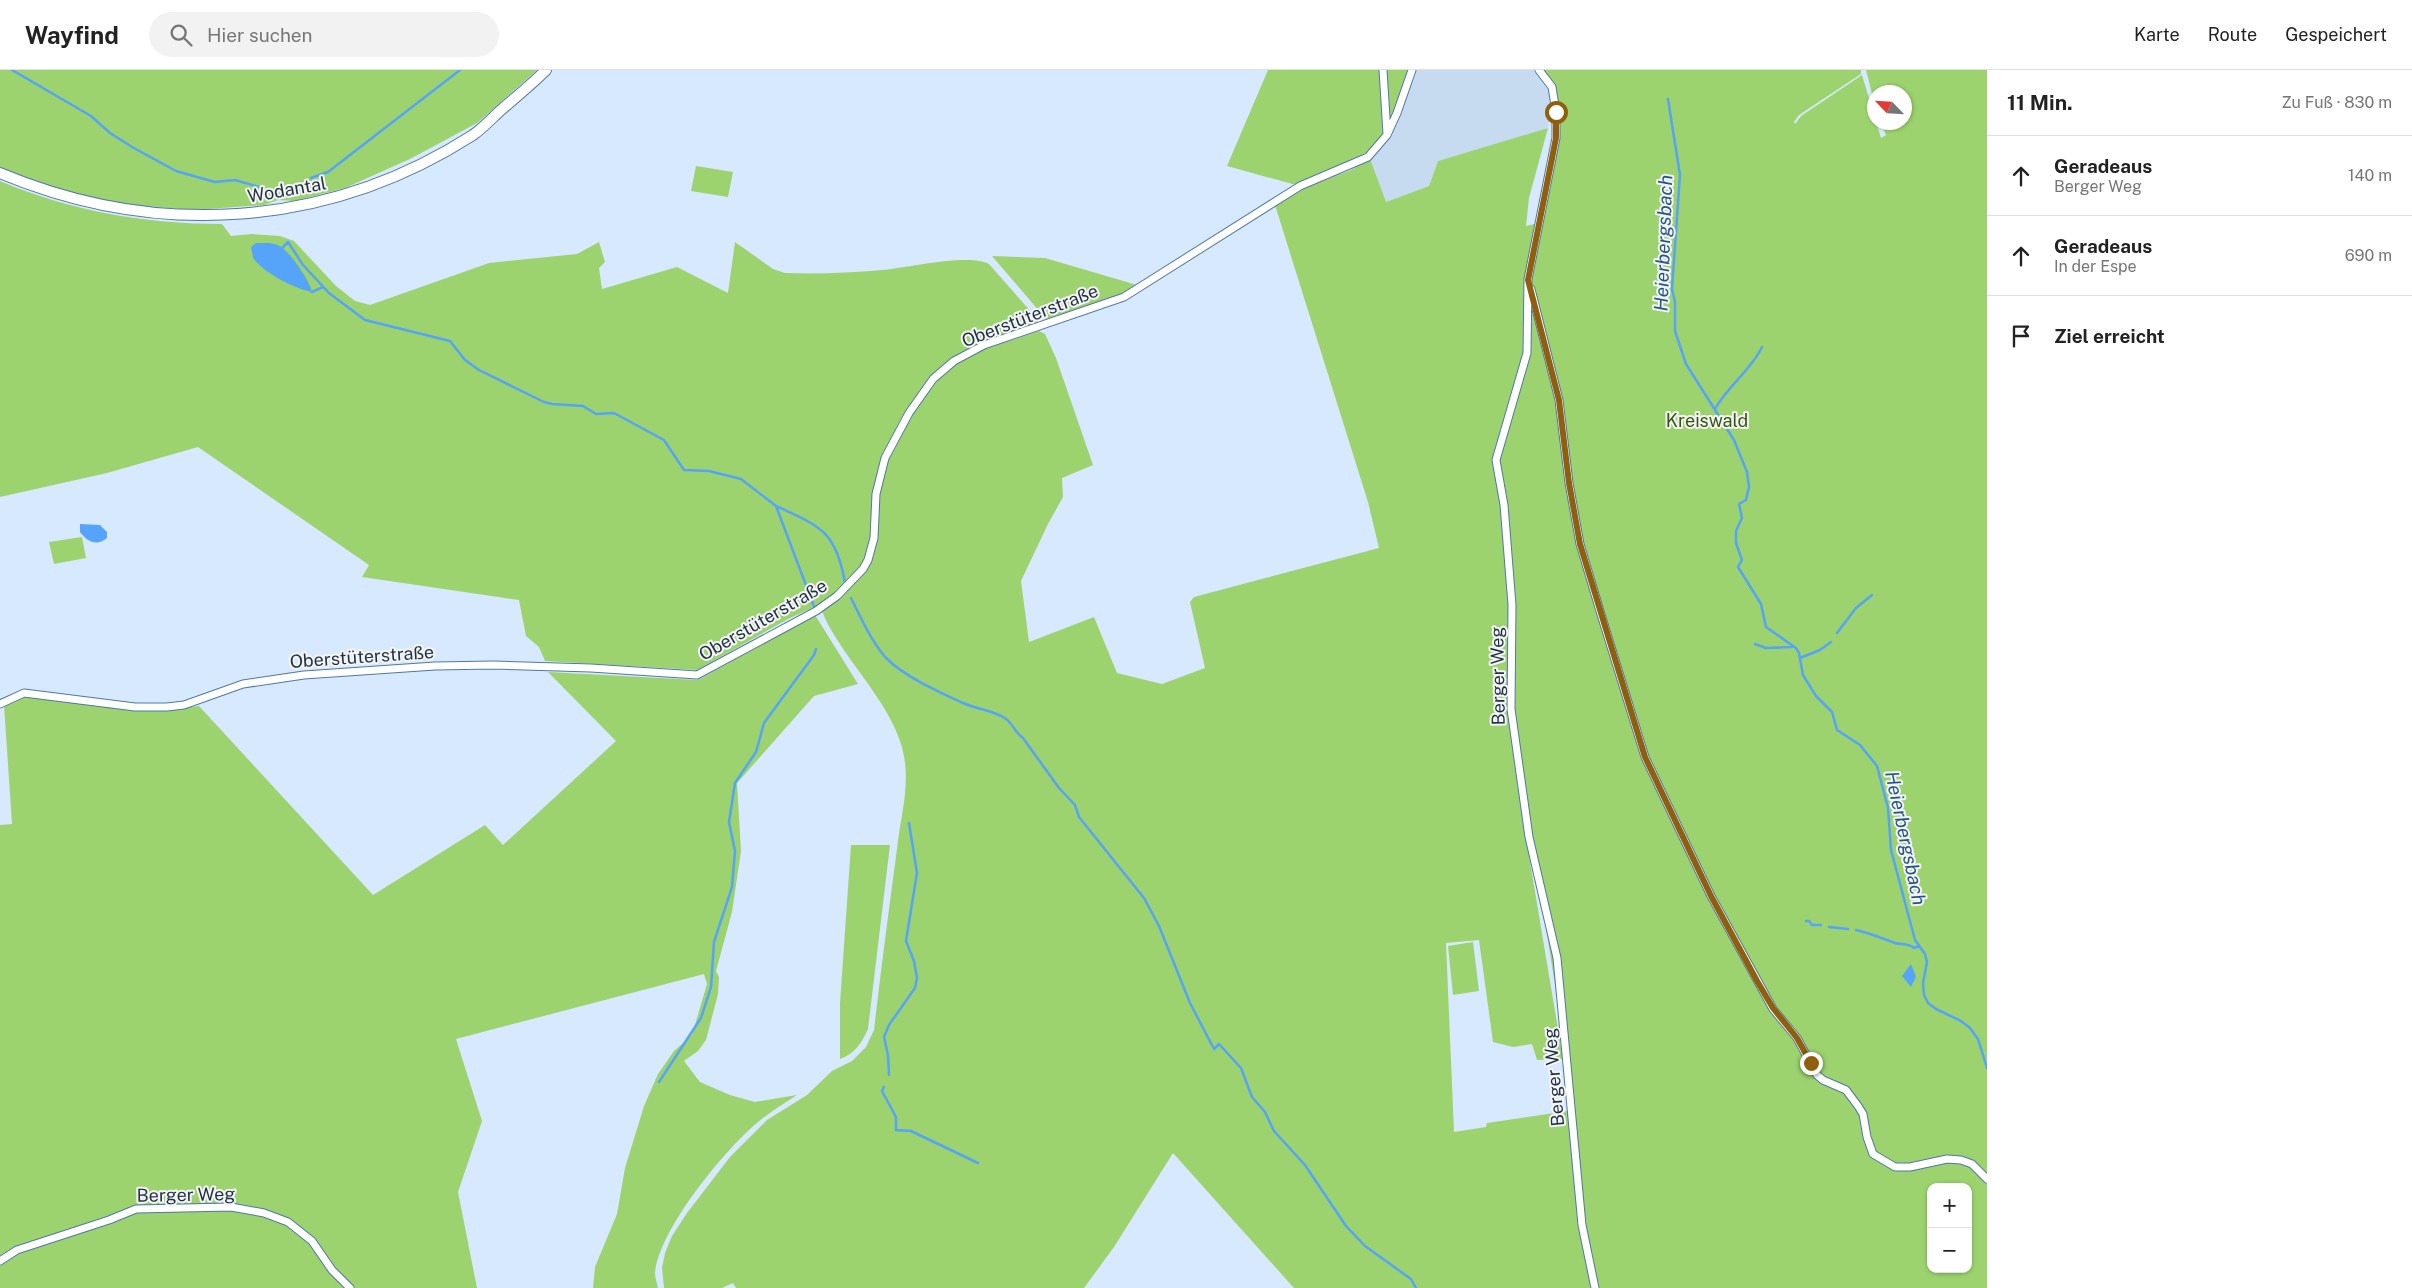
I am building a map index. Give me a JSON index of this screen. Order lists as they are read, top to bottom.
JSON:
{
  "streets": {
    "main road": ["Wodantal"],
    "street": ["Oberstüterstraße", "Berger Weg"]
  },
  "water": ["Heierbergsbach"],
  "parks": ["Kreiswald"],
  "north": "top left",
  "page": {
    "header": "Wayfind",
    "search": "Hier suchen",
    "nav": ["Karte", "Route", "Gespeichert"],
    "heading": ["11 Min.", "Zu Fuß · 830 m"],
    "list": [
      ["Geradeaus", "Berger Weg", "140 m"],
      ["Geradeaus", "In der Espe", "690 m"],
      "Ziel erreicht"
    ],
    "map_buttons": ["+", "−"]
  }
}
